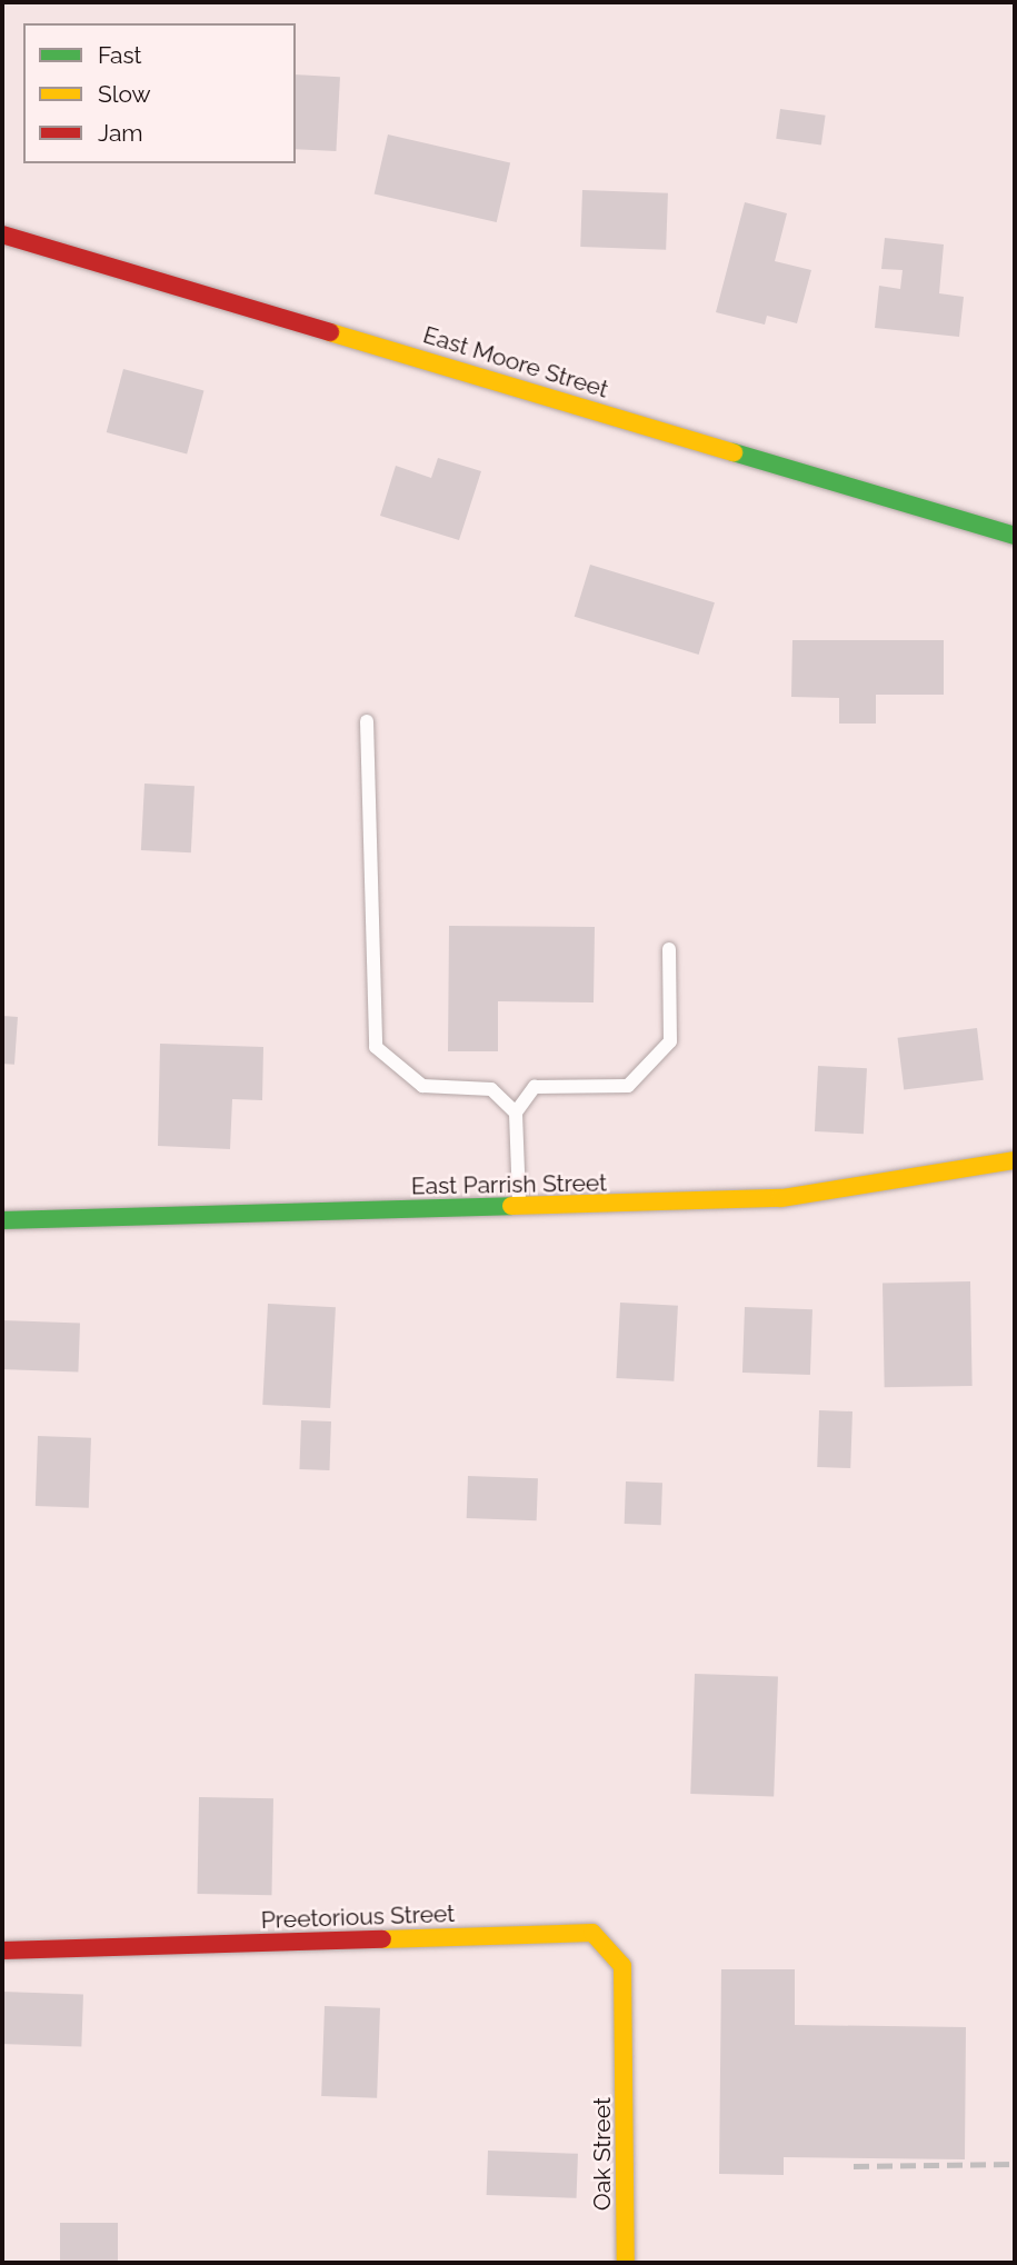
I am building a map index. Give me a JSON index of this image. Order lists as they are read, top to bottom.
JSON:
{
  "streets": {
    "street": [
      "East Moore Street",
      "East Parrish Street",
      "Preetorious Street",
      "Oak Street"
    ]
  },
  "crossings": [
    ["Preetorious Street", "Oak Street"]
  ],
  "legend": ["Fast", "Slow", "Jam"]
}
